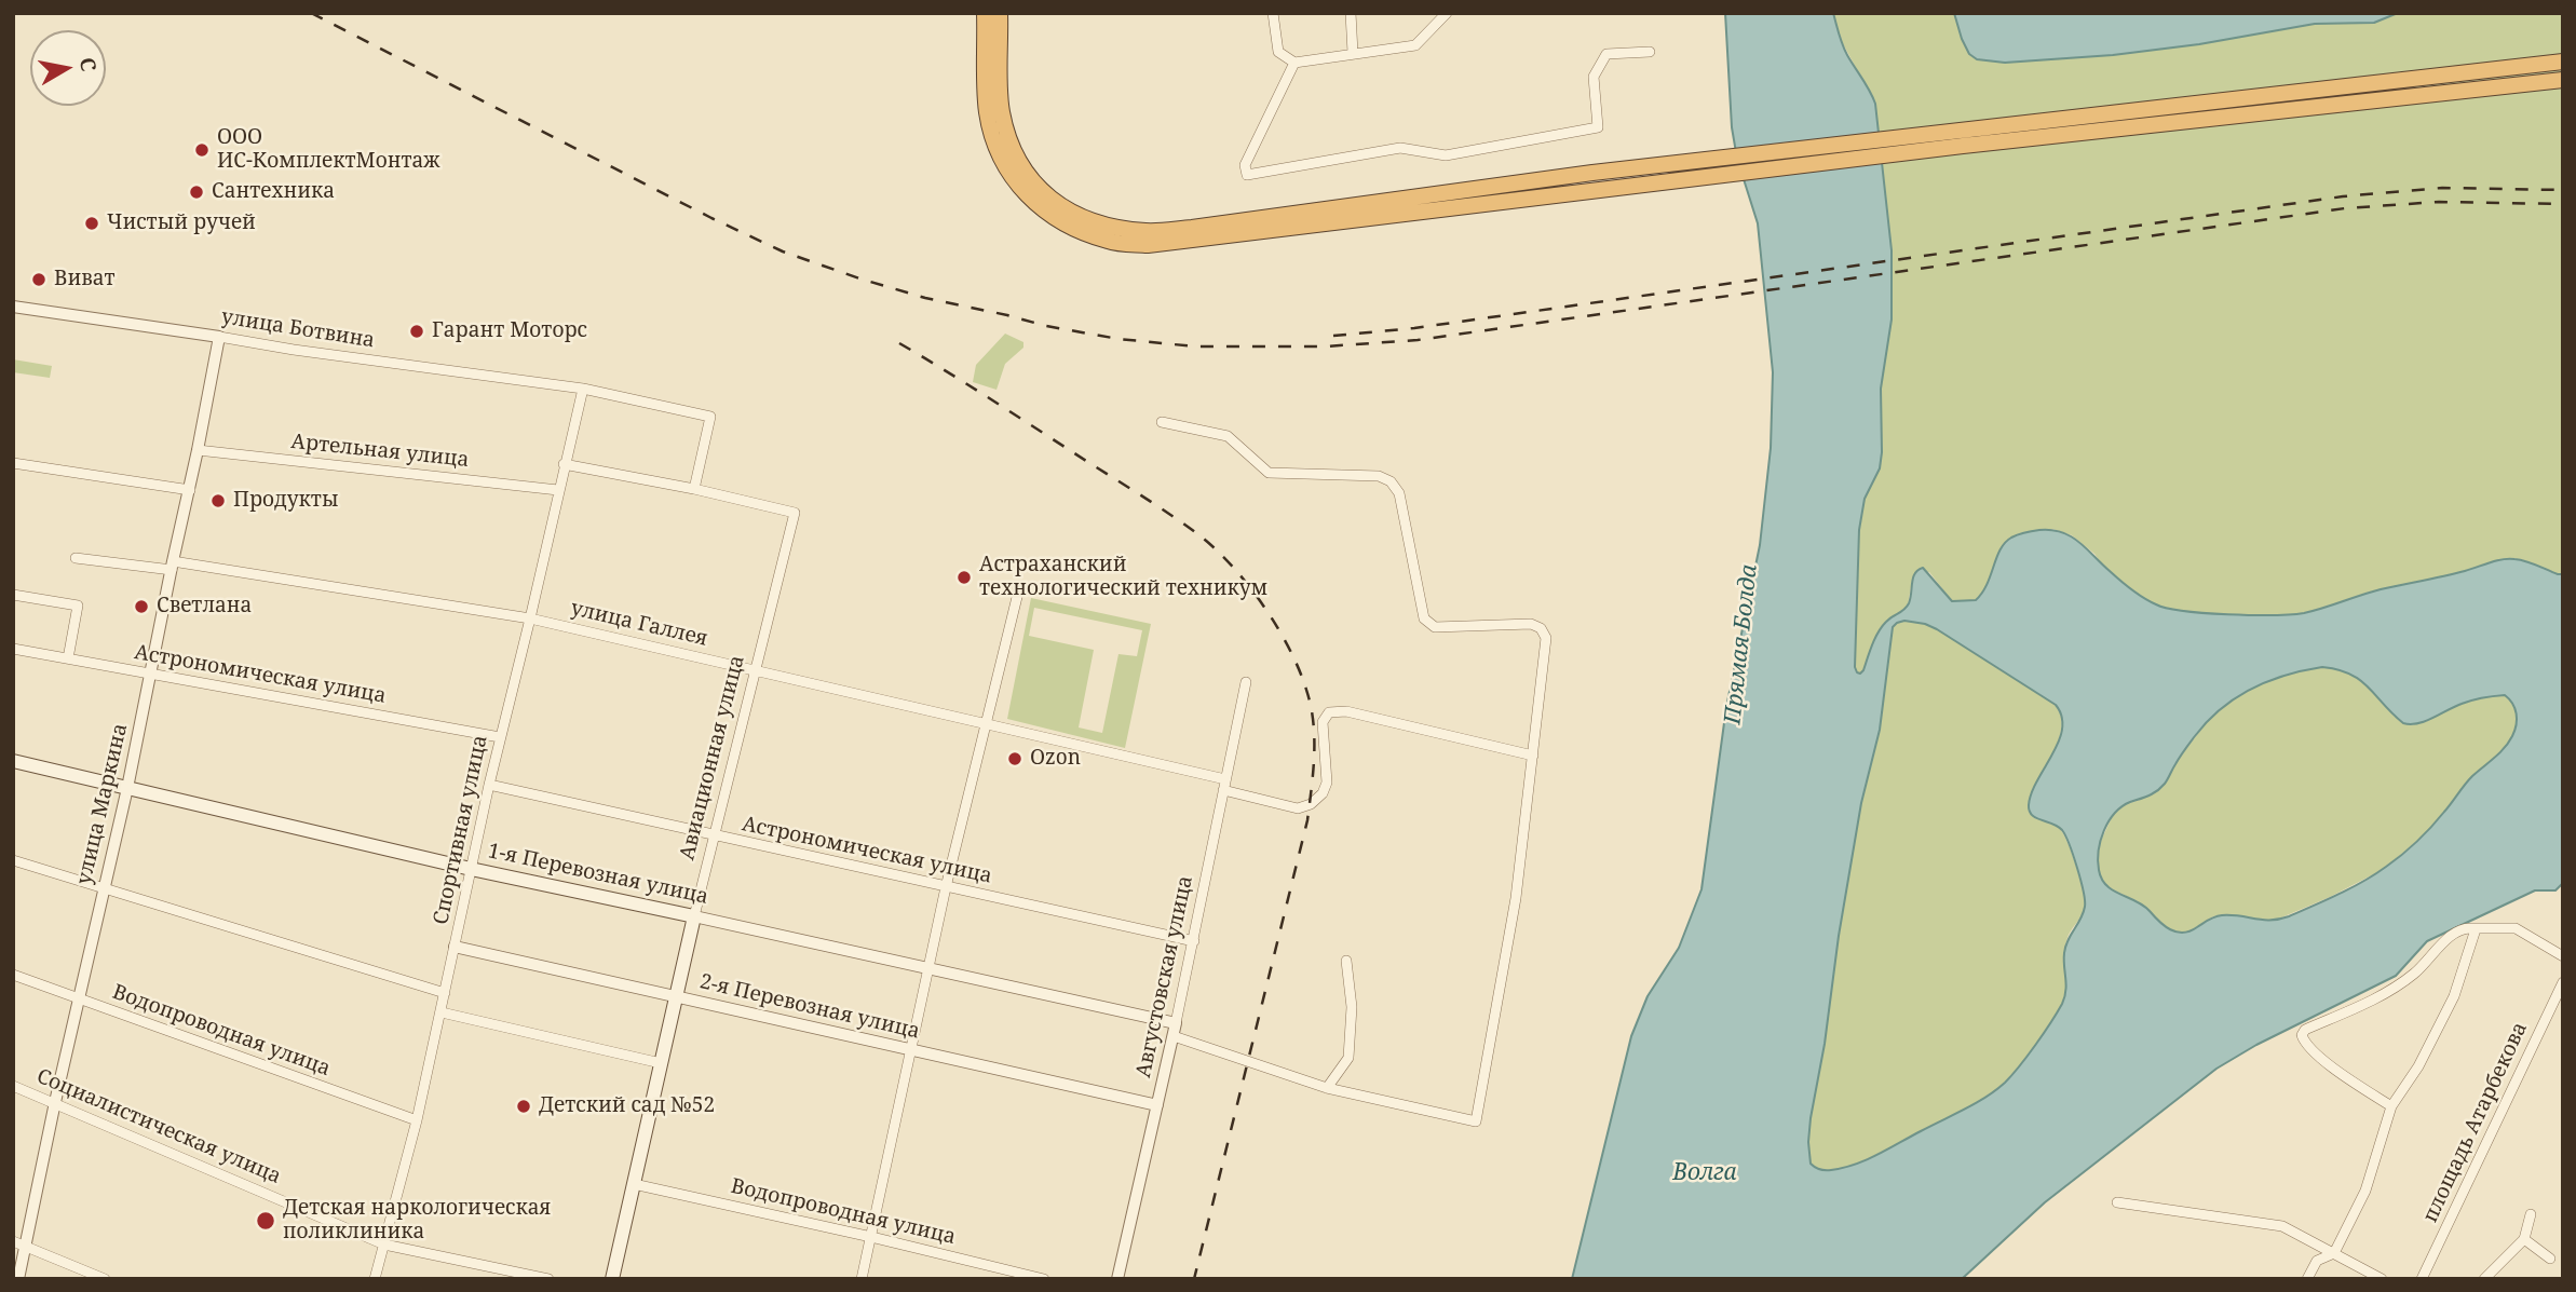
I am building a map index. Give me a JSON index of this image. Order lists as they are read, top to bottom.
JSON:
{
  "streets": {
    "main road": ["Авиационная улица", "1-я Перевозная улица"],
    "street": [
      "улица Ботвина",
      "Артельная улица",
      "улица Галлея",
      "Астрономическая улица",
      "улица Маркина",
      "Спортивная улица",
      "Августовская улица",
      "2-я Перевозная улица",
      "Водопроводная улица",
      "площадь Атарбекова",
      "Социалистическая улица"
    ]
  },
  "crossings": [
    ["улица Ботвина", "Авиационная улица"],
    ["улица Ботвина", "улица Маркина"],
    ["улица Ботвина", "Спортивная улица"],
    ["Артельная улица", "улица Маркина"],
    ["Артельная улица", "Спортивная улица"],
    ["улица Галлея", "Авиационная улица"],
    ["улица Галлея", "улица Маркина"],
    ["улица Галлея", "Спортивная улица"],
    ["улица Галлея", "Августовская улица"],
    ["Астрономическая улица", "Авиационная улица"],
    ["Астрономическая улица", "улица Маркина"],
    ["Астрономическая улица", "Спортивная улица"],
    ["Астрономическая улица", "Августовская улица"],
    ["Авиационная улица", "1-я Перевозная улица"],
    ["Авиационная улица", "2-я Перевозная улица"],
    ["Авиационная улица", "Водопроводная улица"],
    ["улица Маркина", "1-я Перевозная улица"],
    ["улица Маркина", "Водопроводная улица"],
    ["улица Маркина", "Социалистическая улица"],
    ["Спортивная улица", "1-я Перевозная улица"],
    ["Спортивная улица", "2-я Перевозная улица"],
    ["Спортивная улица", "Водопроводная улица"],
    ["Спортивная улица", "Социалистическая улица"],
    ["1-я Перевозная улица", "Августовская улица"],
    ["Августовская улица", "2-я Перевозная улица"]
  ],
  "water": ["Прямая Болда", "Волга"],
  "places": [
    "ООО ИС-КомплектМонтаж",
    "Сантехника",
    "Чистый ручей",
    "Виват",
    "Гарант Моторс",
    "Продукты",
    "Астраханский технологический техникум",
    "Светлана",
    "Ozon",
    "Детский сад №52",
    "Детская наркологическая поликлиника"
  ],
  "north": "right"
}
